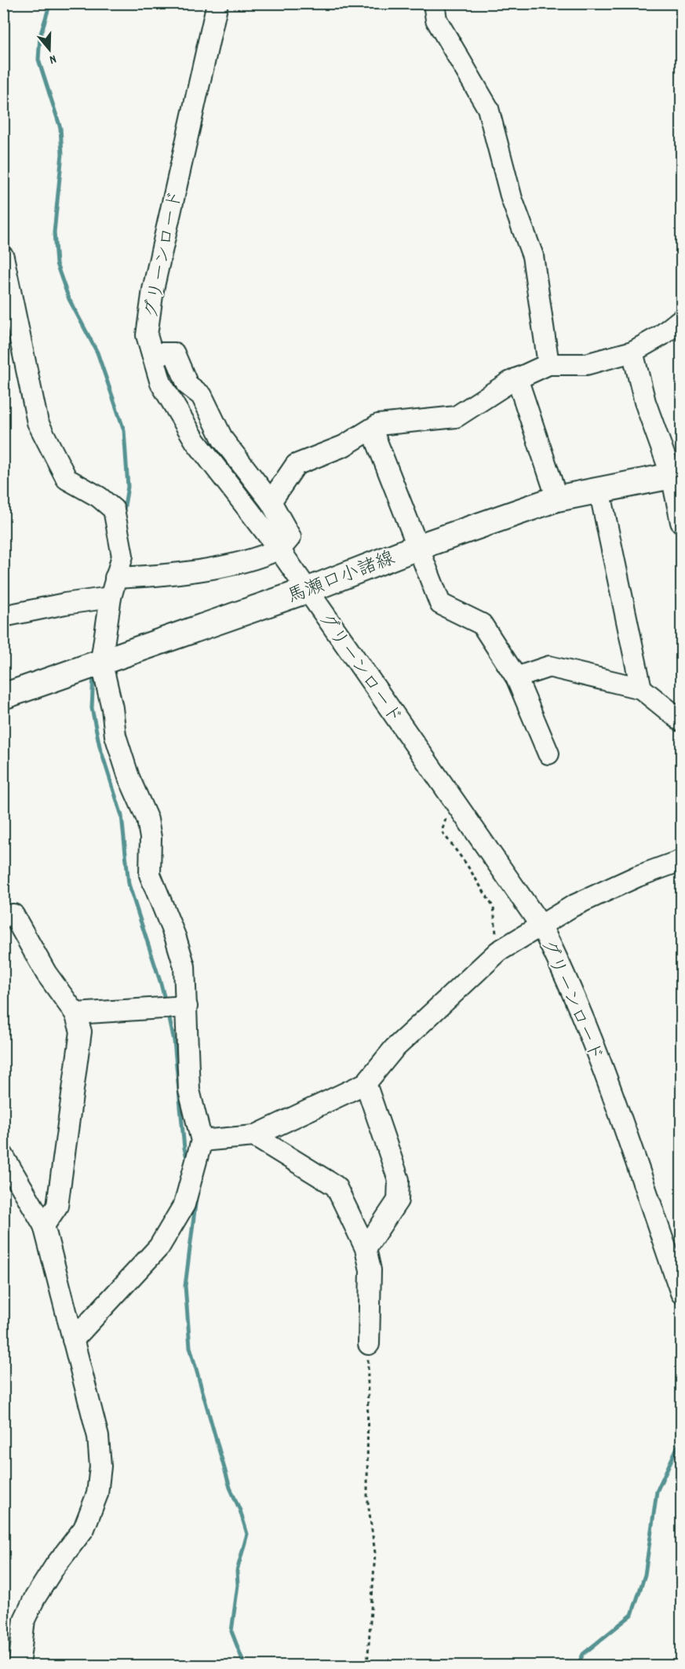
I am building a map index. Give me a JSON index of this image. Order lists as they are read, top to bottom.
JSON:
{
  "streets": {
    "main road": ["馬瀬口小諸線"],
    "street": ["グリーンロード"]
  },
  "crossings": [
    ["グリーンロード", "馬瀬口小諸線"]
  ],
  "north": "bottom"
}
